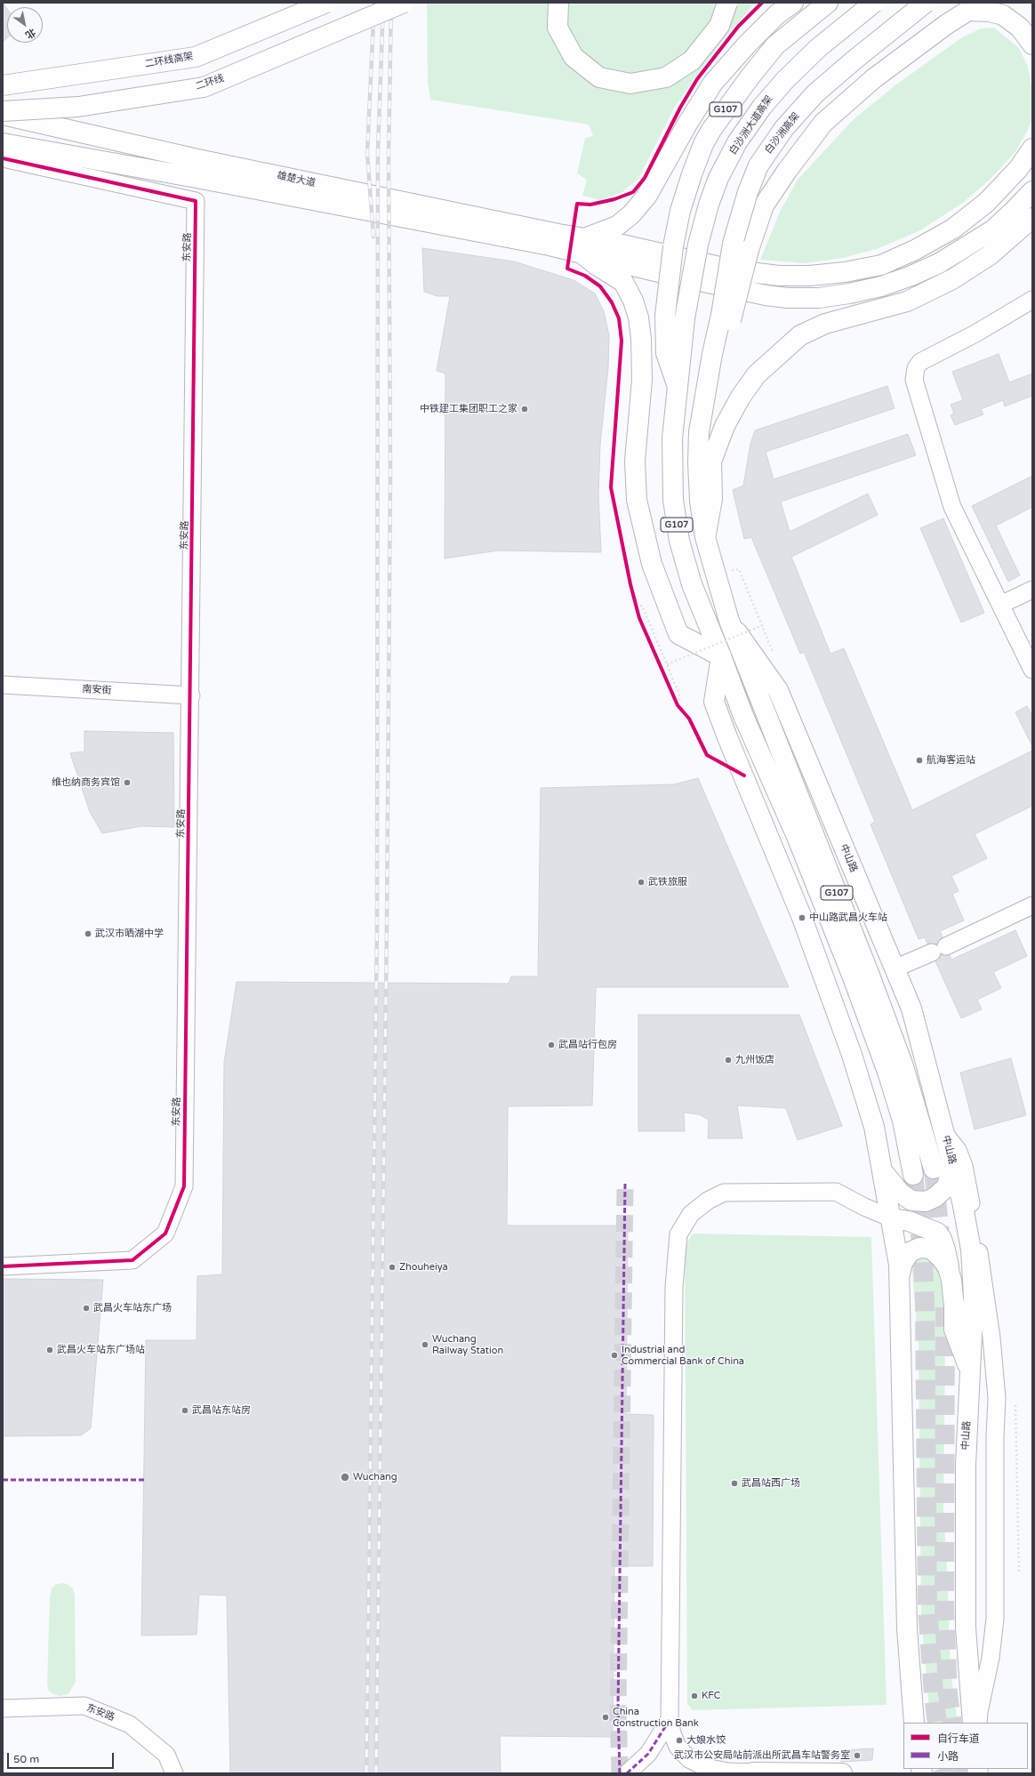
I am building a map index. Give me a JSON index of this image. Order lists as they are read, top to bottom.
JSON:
{
  "streets": {
    "main road": [
      "二环线高架",
      "二环线",
      "G107",
      "白沙洲大道高架",
      "白沙洲高架",
      "雄楚大道",
      "中山路"
    ],
    "street": ["东安路", "南安街"]
  },
  "crossings": [
    ["G107", "白沙洲大道高架"],
    ["G107", "白沙洲高架"],
    ["G107", "中山路"],
    ["东安路", "南安街"]
  ],
  "places": [
    "中铁建工集团职工之家",
    "航海客运站",
    "维也纳商务宾馆",
    "武铁旅服",
    "中山路武昌火车站",
    "武汉市晒湖中学",
    "武昌站行包房",
    "九州饭店",
    "Zhouheiya",
    "武昌火车站东广场",
    "Wuchang Railway Station",
    "武昌火车站东广场站",
    "Industrial and Commercial Bank of China",
    "武昌站东站房",
    "Wuchang",
    "武昌站西广场",
    "KFC",
    "China Construction Bank",
    "大娘水饺",
    "武汉市公安局站前派出所武昌车站警务室"
  ],
  "legend": ["自行车道", "小路"],
  "scale_bar": "50 m",
  "north": "bottom right"
}
